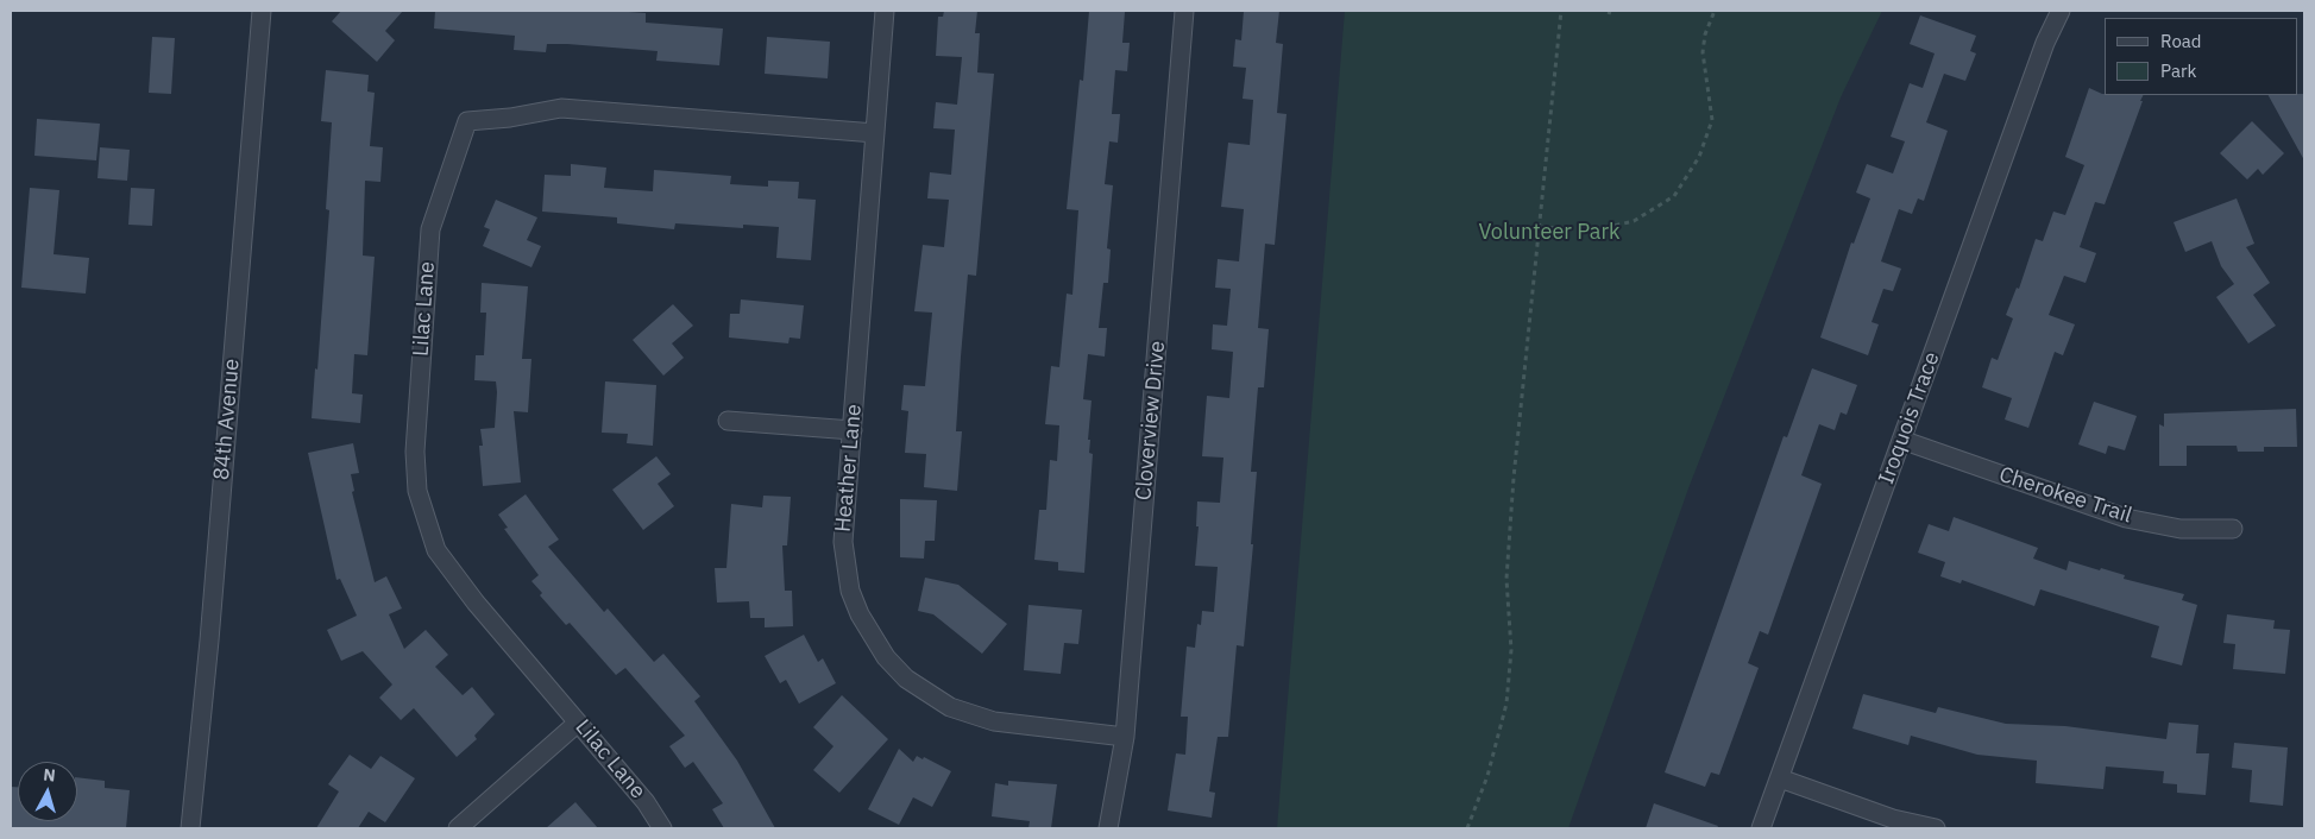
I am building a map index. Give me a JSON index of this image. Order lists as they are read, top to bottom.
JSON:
{
  "streets": {
    "street": [
      "Lilac Lane",
      "Iroquois Trace",
      "84th Avenue",
      "Cloverview Drive",
      "Heather Lane",
      "Cherokee Trail"
    ]
  },
  "crossings": [
    ["Lilac Lane", "Heather Lane"],
    ["Iroquois Trace", "Cherokee Trail"],
    ["Cloverview Drive", "Heather Lane"]
  ],
  "parks": ["Volunteer Park"],
  "legend": ["Road", "Park"],
  "north": "top"
}
